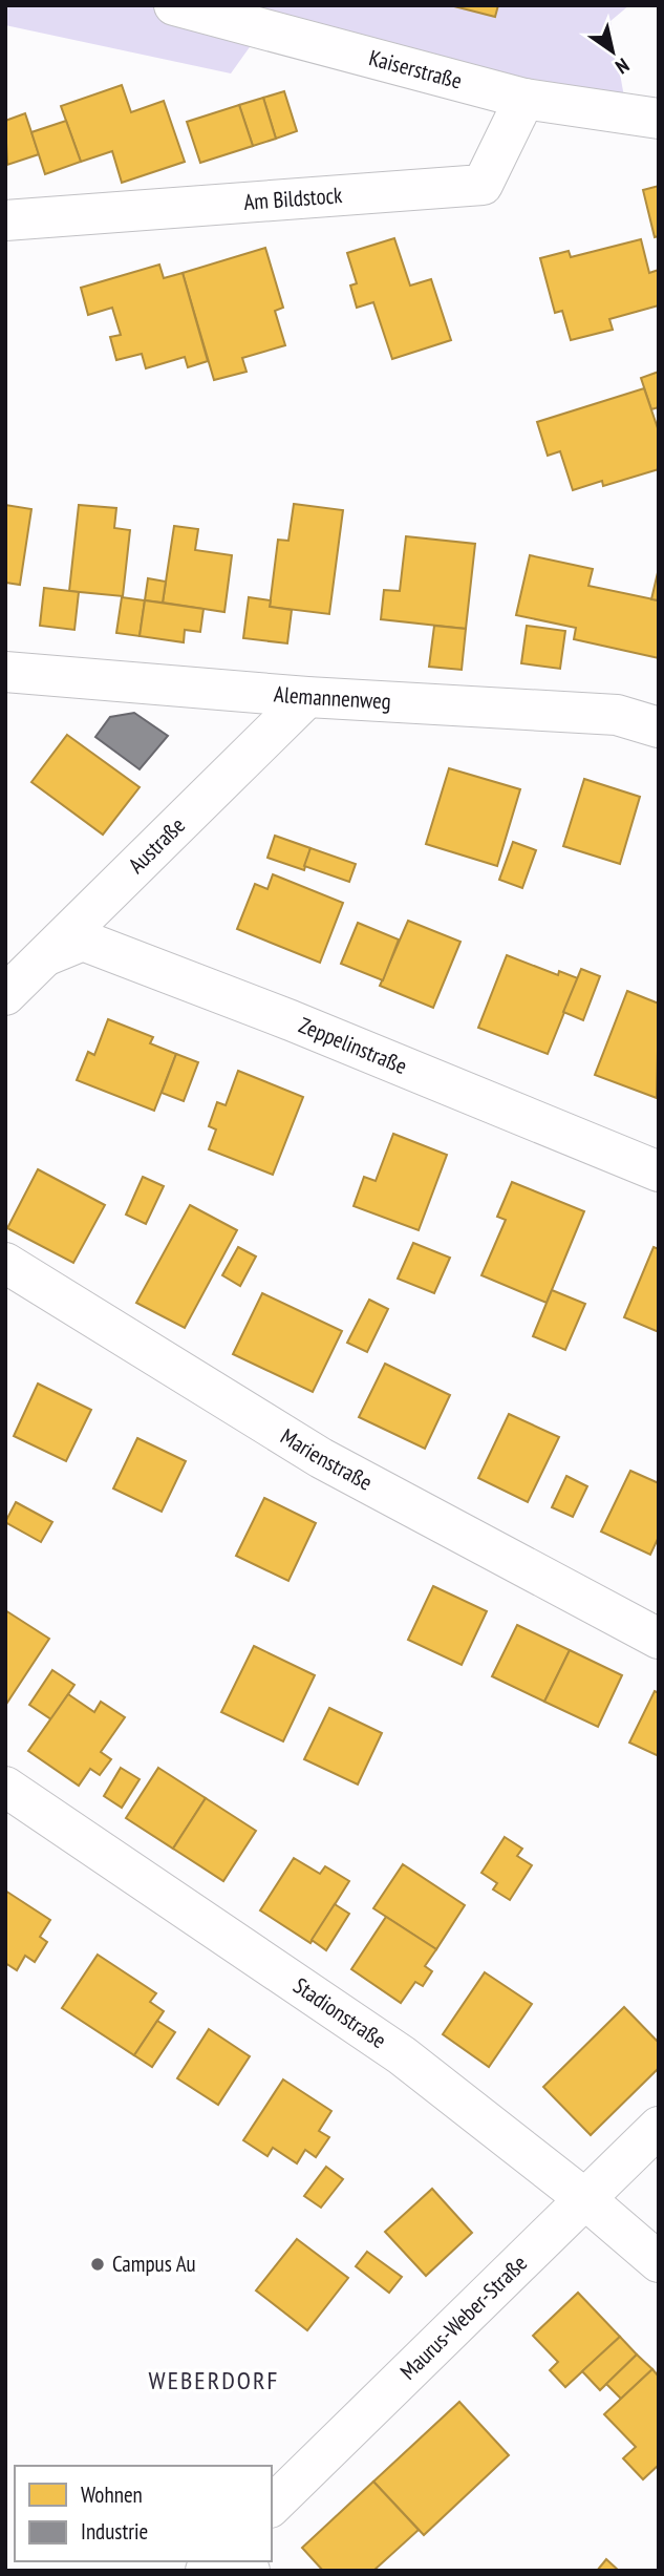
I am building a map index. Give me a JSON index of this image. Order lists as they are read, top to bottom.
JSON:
{
  "streets": {
    "street": [
      "Kaiserstraße",
      "Am Bildstock",
      "Alemannenweg",
      "Austraße",
      "Zeppelinstraße",
      "Marienstraße",
      "Stadionstraße",
      "Maurus-Weber-Straße"
    ]
  },
  "crossings": [
    ["Kaiserstraße", "Am Bildstock"],
    ["Alemannenweg", "Austraße"],
    ["Austraße", "Zeppelinstraße"],
    ["Stadionstraße", "Maurus-Weber-Straße"]
  ],
  "districts": ["WEBERDORF"],
  "places": ["Campus Au"],
  "legend": ["Wohnen", "Industrie"],
  "north": "bottom right"
}
